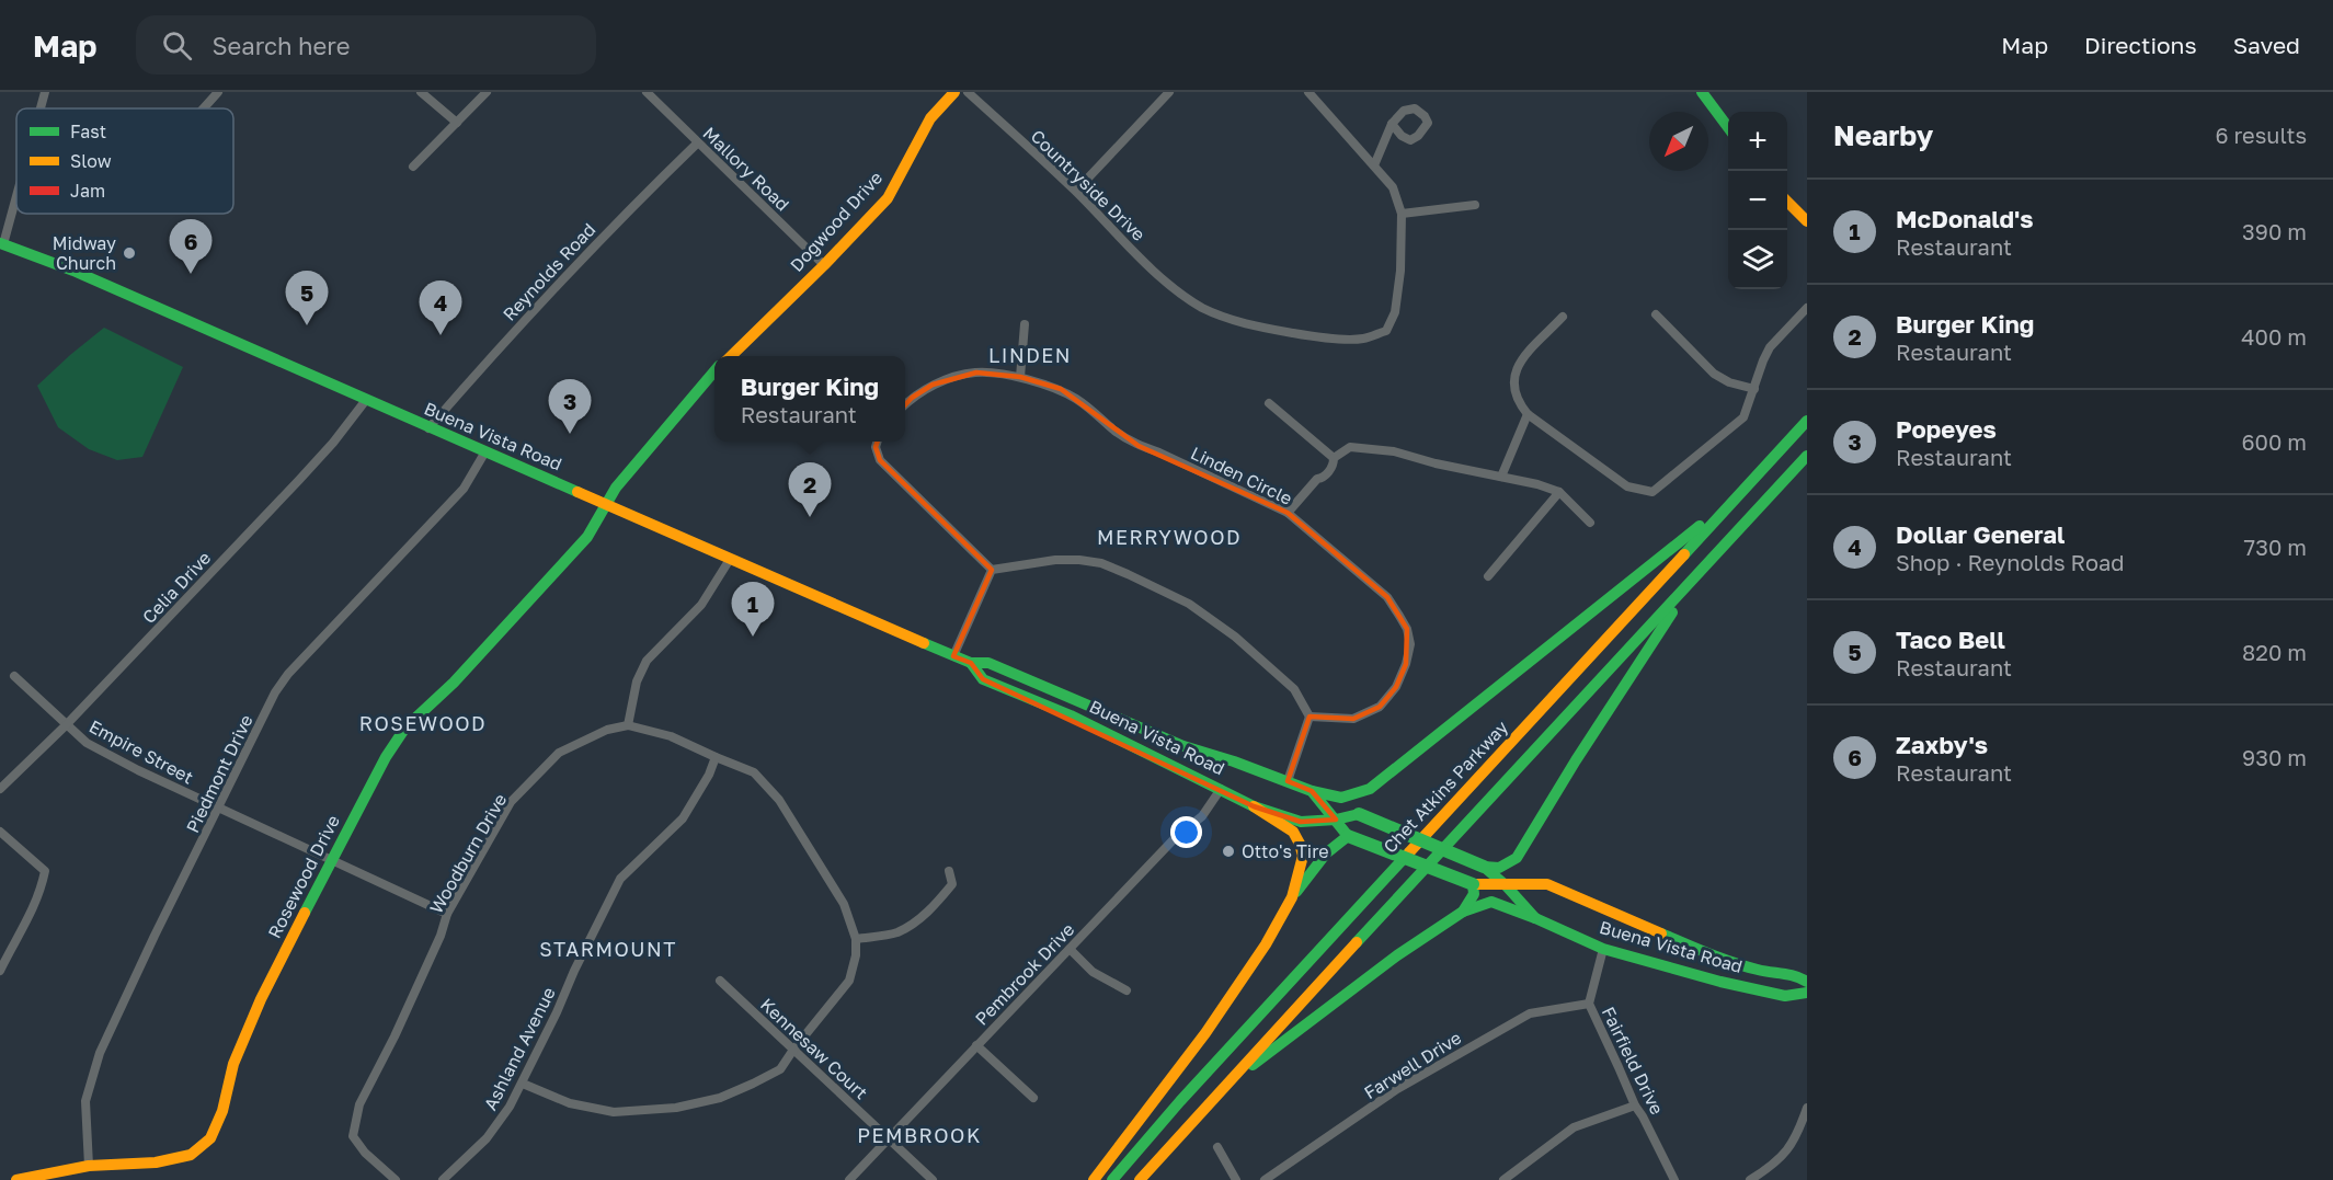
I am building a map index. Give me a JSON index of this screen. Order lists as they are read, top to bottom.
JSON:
{
  "streets": {
    "main road": [
      "Dogwood Drive",
      "Buena Vista Road",
      "Chet Atkins Parkway",
      "Rosewood Drive"
    ],
    "street": [
      "Mallory Road",
      "Countryside Drive",
      "Reynolds Road",
      "Linden Circle",
      "Celia Drive",
      "Empire Street",
      "Piedmont Drive",
      "Woodburn Drive",
      "Pembrook Drive",
      "Ashland Avenue",
      "Kennesaw Court",
      "Fairfield Drive",
      "Farwell Drive"
    ]
  },
  "crossings": [
    ["Mallory Road", "Dogwood Drive"],
    ["Mallory Road", "Reynolds Road"],
    ["Reynolds Road", "Buena Vista Road"],
    ["Buena Vista Road", "Celia Drive"],
    ["Buena Vista Road", "Piedmont Drive"],
    ["Buena Vista Road", "Rosewood Drive"],
    ["Buena Vista Road", "Pembrook Drive"],
    ["Buena Vista Road", "Fairfield Drive"],
    ["Celia Drive", "Empire Street"],
    ["Empire Street", "Piedmont Drive"],
    ["Empire Street", "Woodburn Drive"],
    ["Empire Street", "Rosewood Drive"],
    ["Piedmont Drive", "Rosewood Drive"],
    ["Pembrook Drive", "Kennesaw Court"],
    ["Fairfield Drive", "Farwell Drive"]
  ],
  "districts": [
    "LINDEN",
    "MERRYWOOD",
    "ROSEWOOD",
    "STARMOUNT",
    "PEMBROOK"
  ],
  "places": ["Midway Church", "Otto's Tire"],
  "legend": ["Fast", "Slow", "Jam"],
  "north": "bottom left",
  "page": {
    "header": "Map",
    "search": "Search here",
    "nav": ["Map", "Directions", "Saved"],
    "heading": ["Nearby", "6 results"],
    "map_buttons": ["+", "−"],
    "list": [
      {
        "mark": "1",
        "name": "McDonald's",
        "note": "Restaurant",
        "value": "390 m"
      },
      {
        "mark": "2",
        "name": "Burger King",
        "note": "Restaurant",
        "value": "400 m"
      },
      {
        "mark": "3",
        "name": "Popeyes",
        "note": "Restaurant",
        "value": "600 m"
      },
      {
        "mark": "4",
        "name": "Dollar General",
        "note": "Shop · Reynolds Road",
        "value": "730 m"
      },
      {
        "mark": "5",
        "name": "Taco Bell",
        "note": "Restaurant",
        "value": "820 m"
      },
      {
        "mark": "6",
        "name": "Zaxby's",
        "note": "Restaurant",
        "value": "930 m"
      }
    ],
    "pins": [
      "6",
      "5",
      "4",
      "3",
      "2",
      "1"
    ],
    "popup": ["Burger King", "Restaurant"]
  }
}
